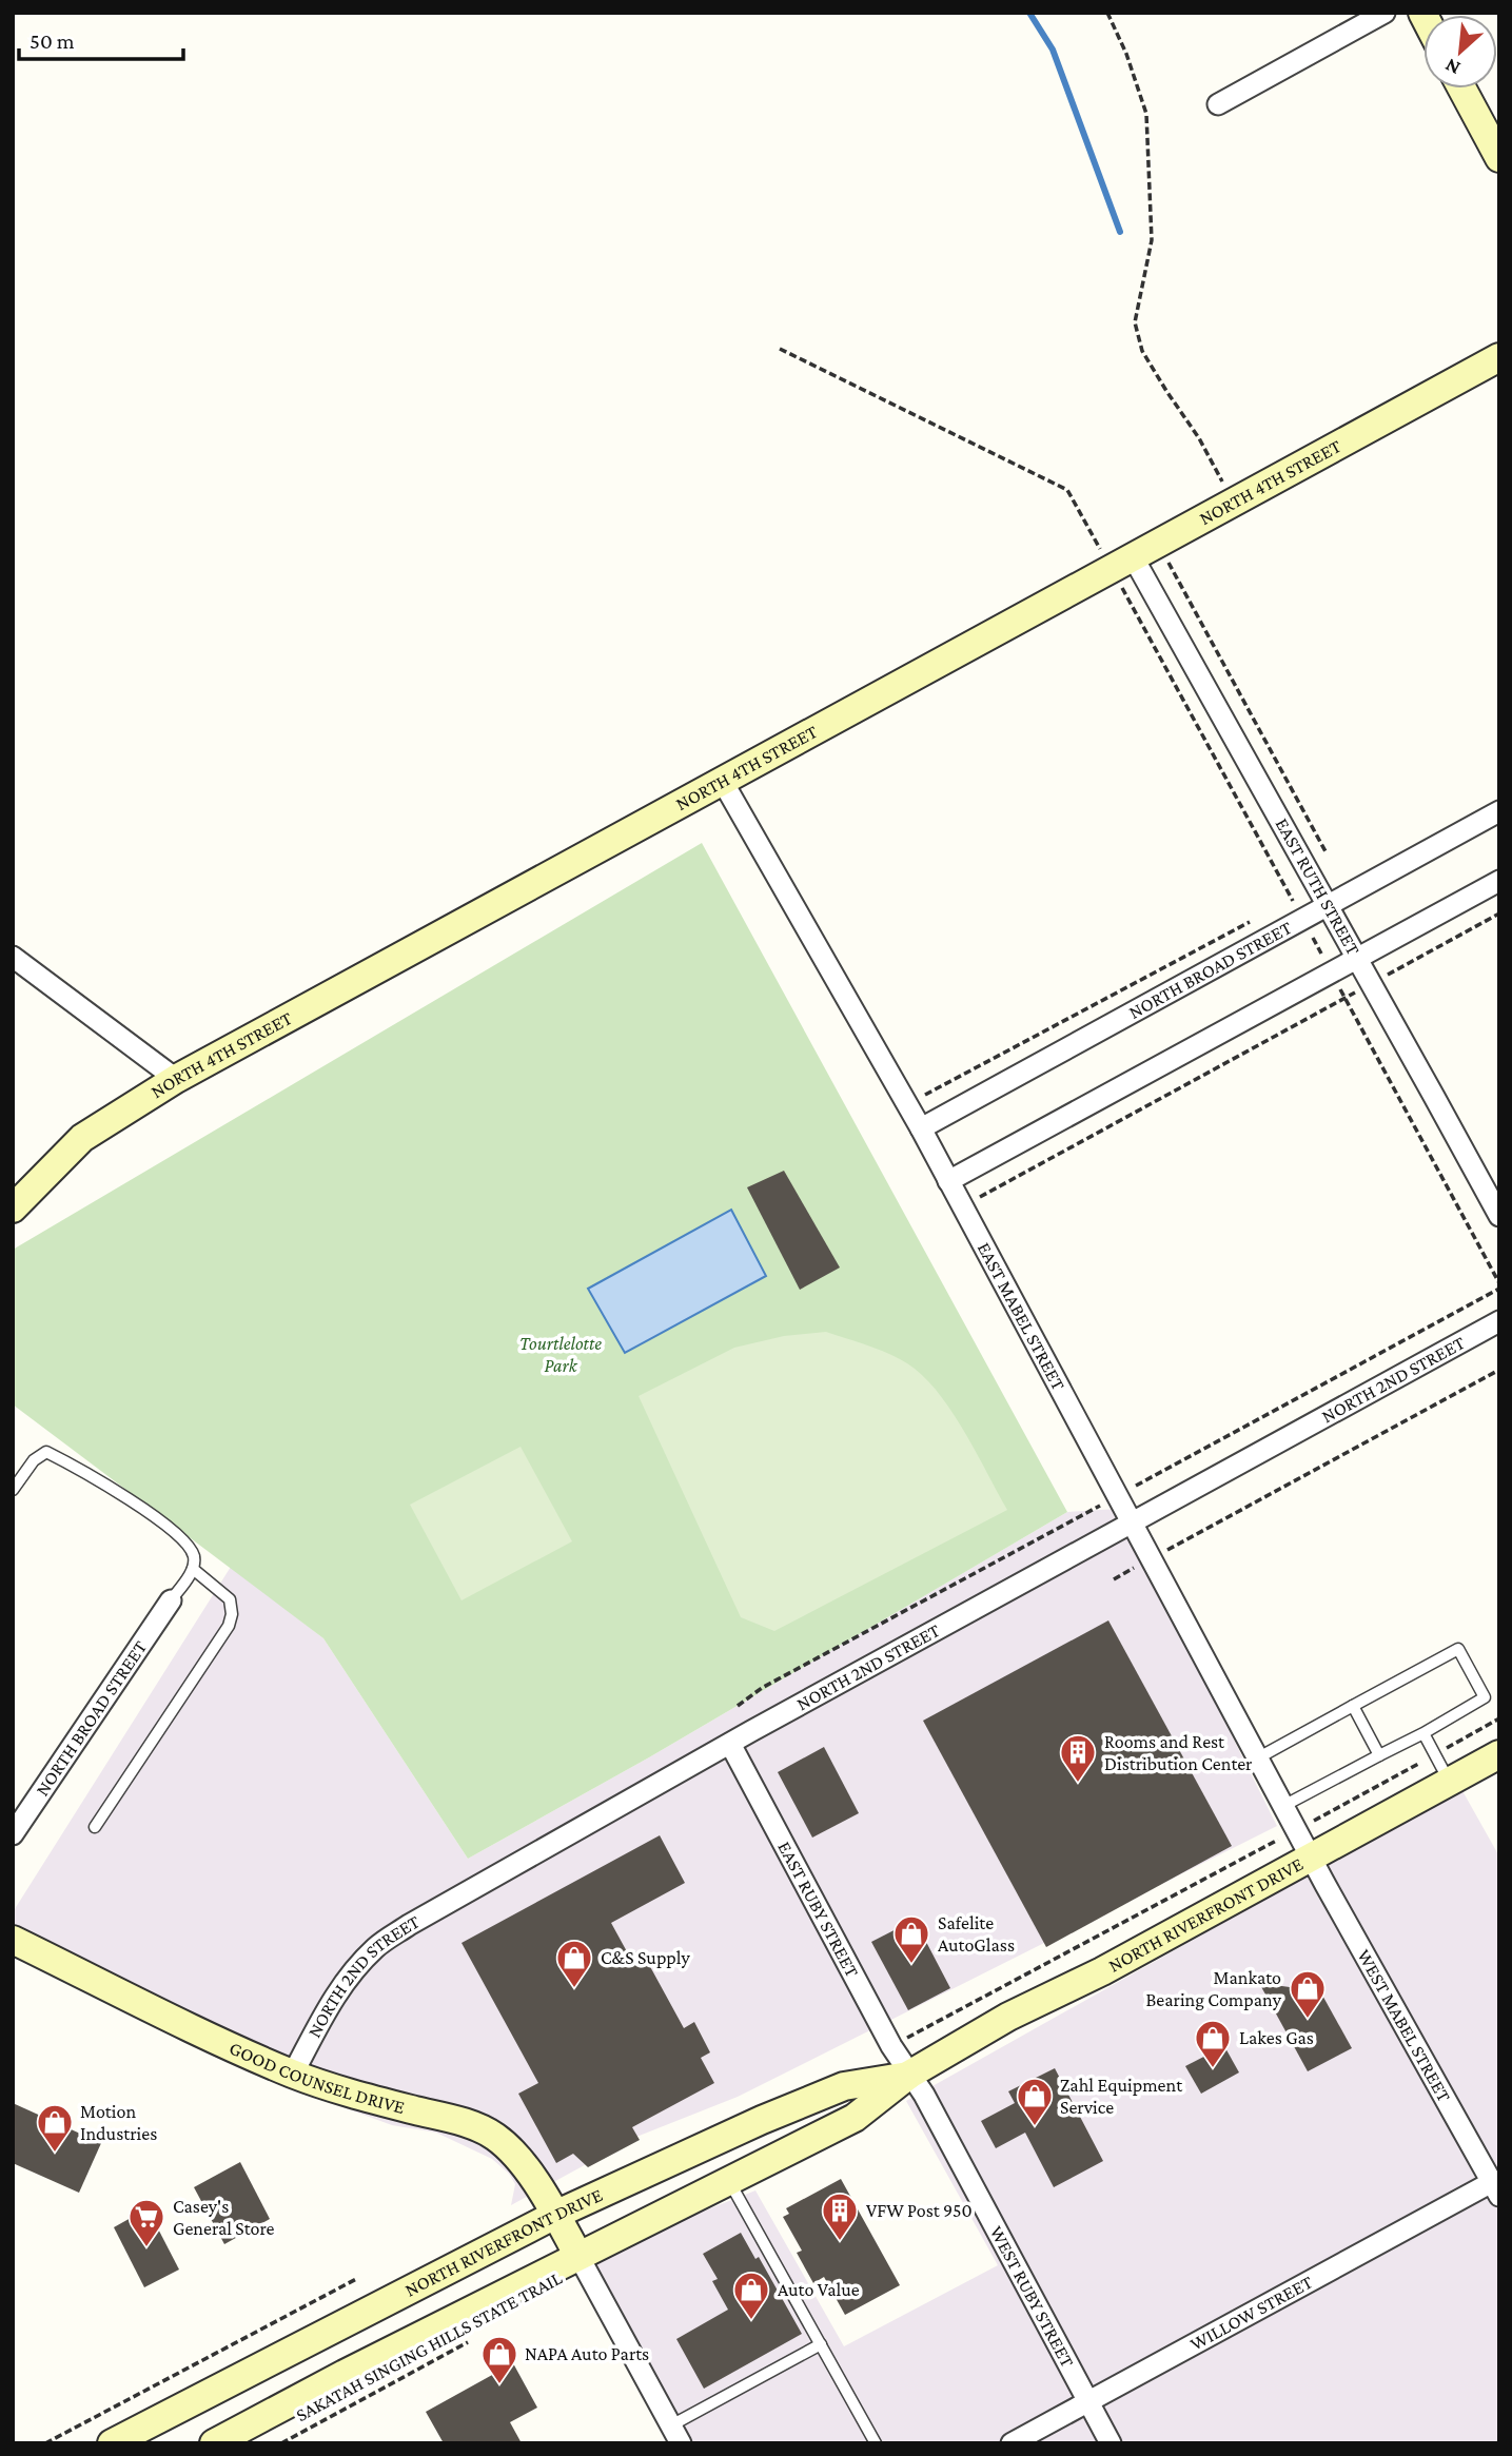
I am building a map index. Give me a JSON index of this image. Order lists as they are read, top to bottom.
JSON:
{
  "streets": {
    "street": [
      "NORTH 4TH STREET",
      "EAST RUTH STREET",
      "NORTH BROAD STREET",
      "EAST MABEL STREET",
      "NORTH 2ND STREET",
      "EAST RUBY STREET",
      "NORTH RIVERFRONT DRIVE",
      "WEST MABEL STREET",
      "GOOD COUNSEL DRIVE",
      "WEST RUBY STREET",
      "WILLOW STREET"
    ],
    "path": ["SAKATAH SINGING HILLS STATE TRAIL"]
  },
  "crossings": [
    ["NORTH 4TH STREET", "EAST RUTH STREET"],
    ["NORTH 4TH STREET", "EAST MABEL STREET"],
    ["EAST RUTH STREET", "NORTH BROAD STREET"],
    ["NORTH BROAD STREET", "EAST MABEL STREET"],
    ["EAST MABEL STREET", "NORTH 2ND STREET"],
    ["EAST MABEL STREET", "NORTH RIVERFRONT DRIVE"],
    ["EAST MABEL STREET", "WEST MABEL STREET"],
    ["NORTH 2ND STREET", "EAST RUBY STREET"],
    ["NORTH 2ND STREET", "GOOD COUNSEL DRIVE"],
    ["EAST RUBY STREET", "NORTH RIVERFRONT DRIVE"],
    ["EAST RUBY STREET", "WEST RUBY STREET"],
    ["NORTH RIVERFRONT DRIVE", "WEST MABEL STREET"],
    ["NORTH RIVERFRONT DRIVE", "GOOD COUNSEL DRIVE"],
    ["NORTH RIVERFRONT DRIVE", "WEST RUBY STREET"],
    ["WEST MABEL STREET", "WILLOW STREET"],
    ["WEST RUBY STREET", "WILLOW STREET"]
  ],
  "parks": ["Tourtlelotte Park"],
  "places": {
    "building": ["Rooms and Rest Distribution Center", "VFW Post 950"],
    "shop": [
      "Safelite AutoGlass",
      "C&S Supply",
      "Mankato Bearing Company",
      "Lakes Gas",
      "Zahl Equipment Service",
      "Motion Industries",
      "Auto Value",
      "NAPA Auto Parts"
    ],
    "supermarket": ["Casey's General Store"]
  },
  "scale_bar": "50 m",
  "north": "bottom left"
}
